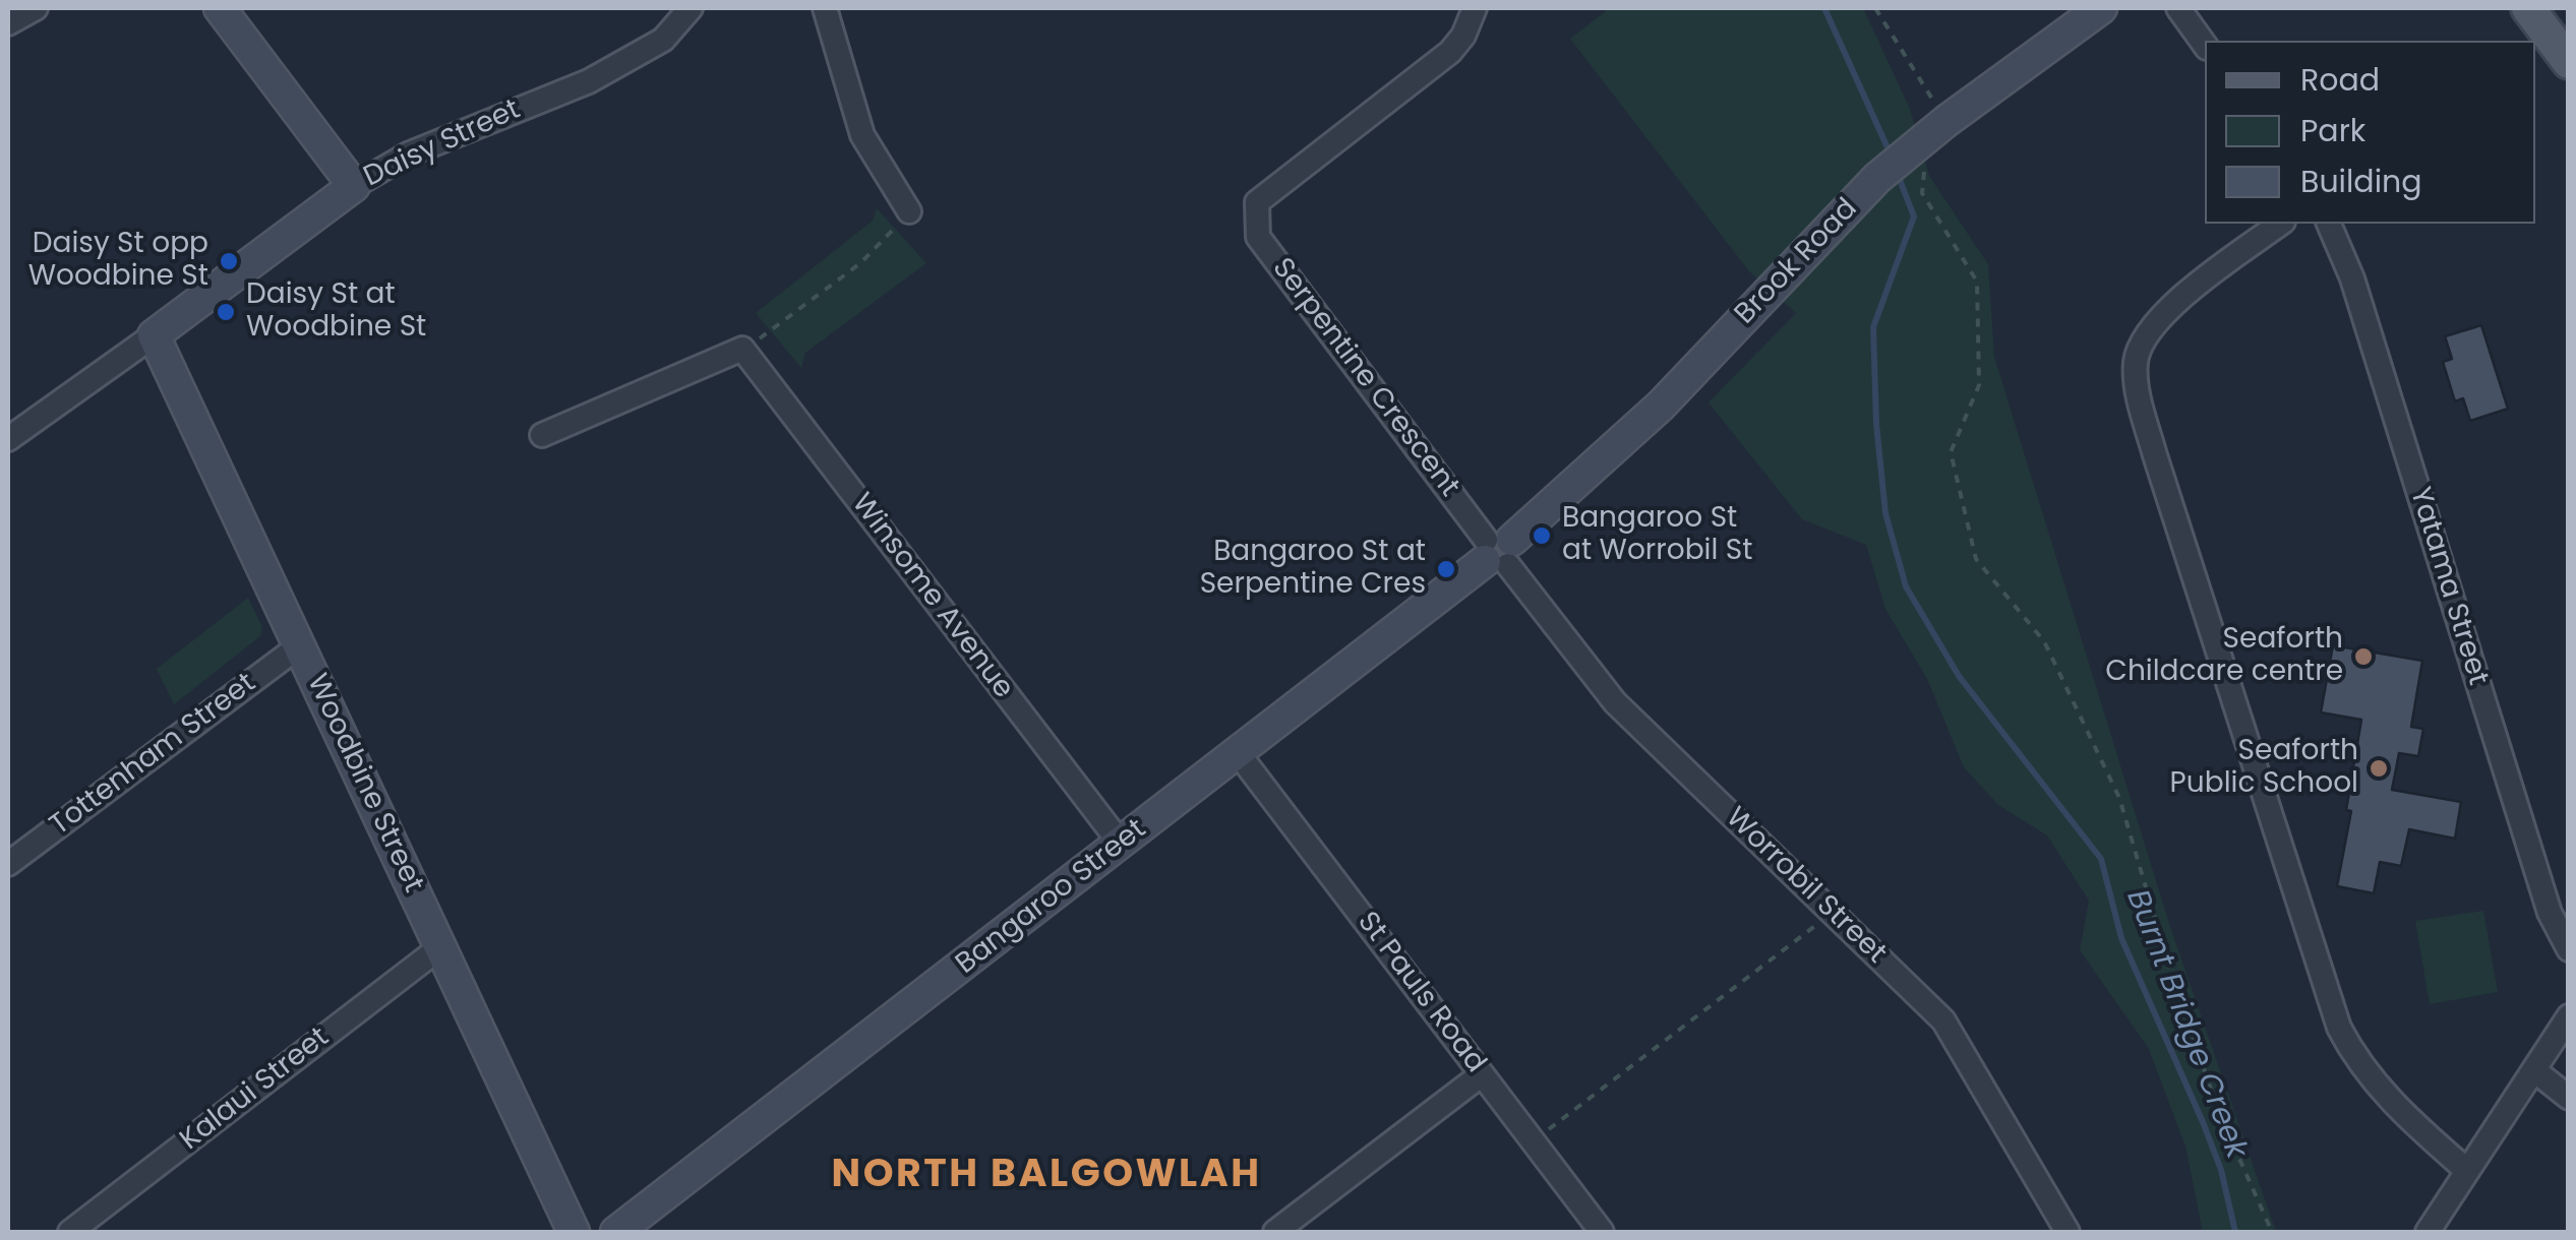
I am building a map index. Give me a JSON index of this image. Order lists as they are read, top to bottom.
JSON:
{
  "streets": {
    "street": [
      "Daisy Street",
      "Brook Road",
      "Serpentine Crescent",
      "Yatama Street",
      "Winsome Avenue",
      "Tottenham Street",
      "Woodbine Street",
      "Worrobil Street",
      "Bangaroo Street",
      "St Pauls Road",
      "Kalaui Street"
    ]
  },
  "crossings": [
    ["Daisy Street", "Woodbine Street"],
    ["Brook Road", "Serpentine Crescent"],
    ["Brook Road", "Worrobil Street"],
    ["Brook Road", "Bangaroo Street"],
    ["Serpentine Crescent", "Worrobil Street"],
    ["Serpentine Crescent", "Bangaroo Street"],
    ["Winsome Avenue", "Bangaroo Street"],
    ["Tottenham Street", "Woodbine Street"],
    ["Woodbine Street", "Kalaui Street"],
    ["Worrobil Street", "Bangaroo Street"],
    ["Bangaroo Street", "St Pauls Road"]
  ],
  "districts": ["NORTH BALGOWLAH"],
  "water": ["Burnt Bridge Creek"],
  "places": [
    "Daisy St opp Woodbine St",
    "Daisy St at Woodbine St",
    "Bangaroo St at Worrobil St",
    "Bangaroo St at Serpentine Cres",
    "Seaforth Childcare centre",
    "Seaforth Public School"
  ],
  "legend": ["Road", "Park", "Building"]
}
